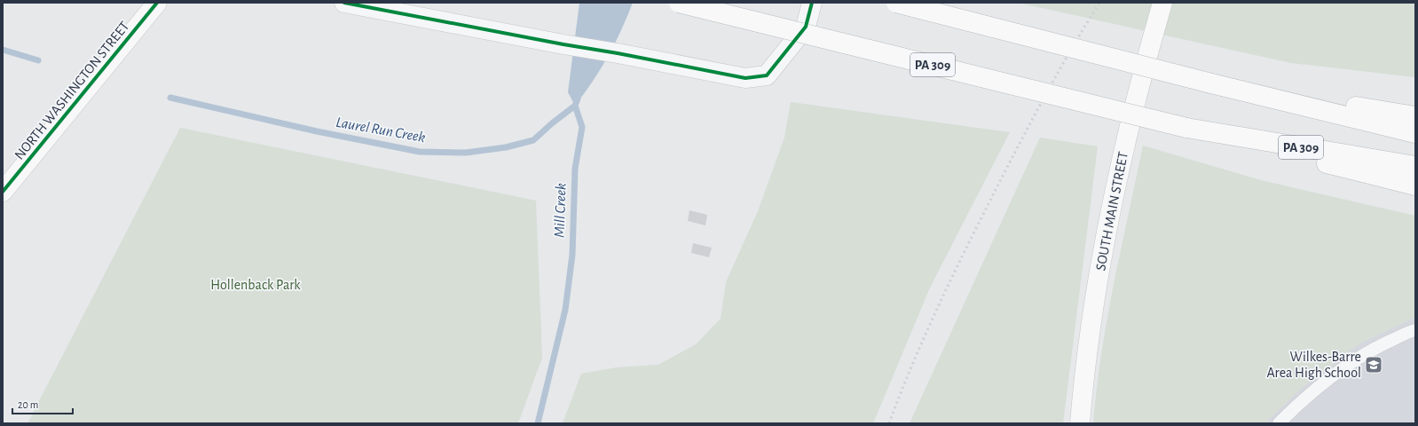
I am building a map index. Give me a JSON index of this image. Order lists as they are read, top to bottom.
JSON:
{
  "streets": {
    "main road": ["PA 309", "NORTH WASHINGTON STREET", "SOUTH MAIN STREET"]
  },
  "water": ["Laurel Run Creek", "Mill Creek"],
  "parks": ["Hollenback Park"],
  "places": {
    "school or university": ["Wilkes-Barre Area High School"]
  },
  "scale_bar": "20 m"
}
